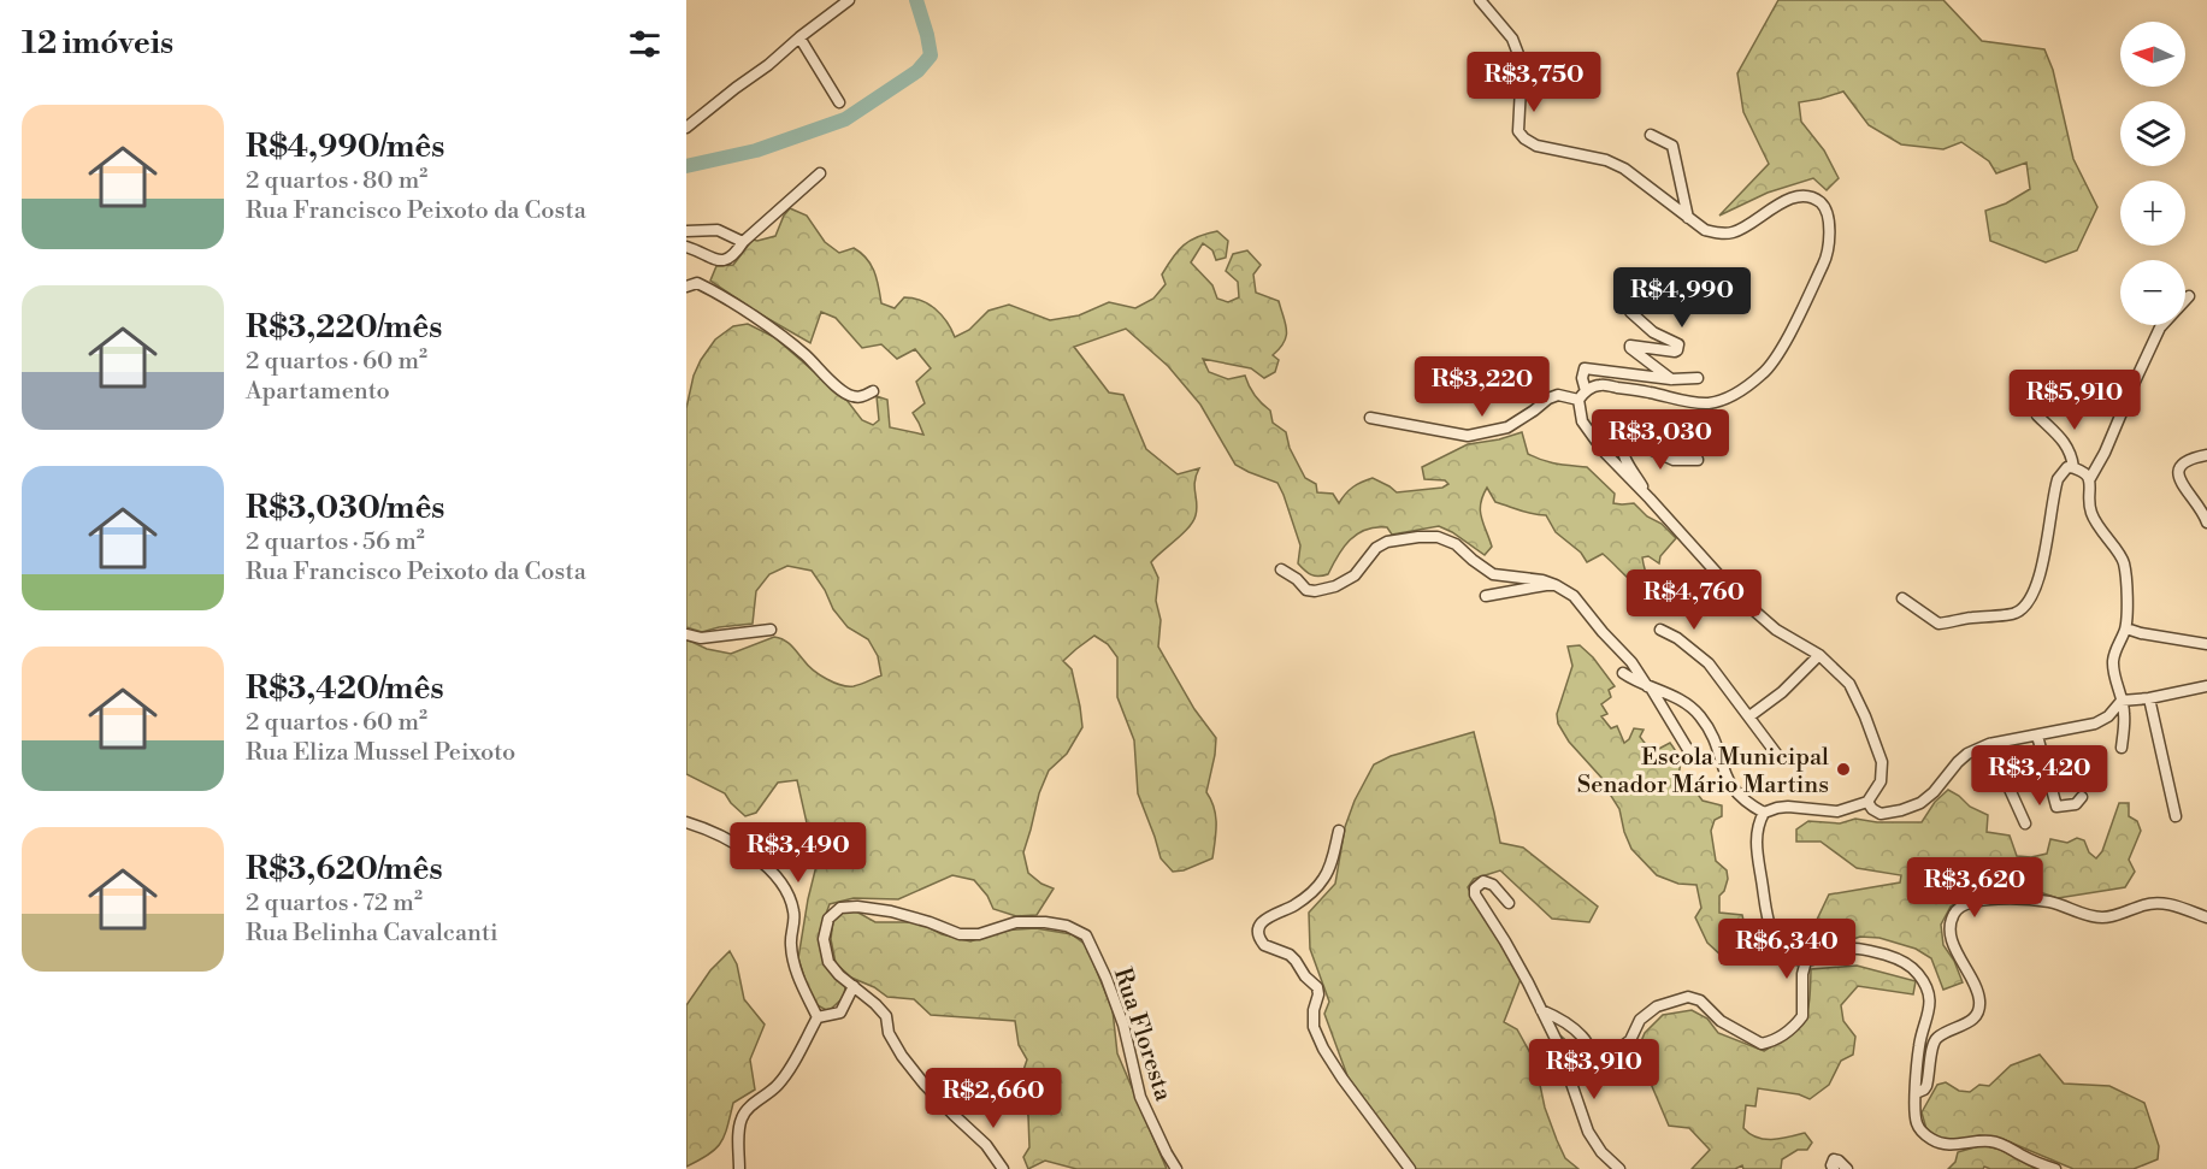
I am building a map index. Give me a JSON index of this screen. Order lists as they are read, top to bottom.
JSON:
{
  "streets": {
    "street": ["Rua Floresta"]
  },
  "places": ["Escola Municipal Senador Mário Martins"],
  "north": "left",
  "page": {
    "heading": "12 imóveis",
    "map_buttons": ["+", "−"],
    "price": [
      "R$3,750",
      "R$4,990",
      "R$3,220",
      "R$5,910",
      "R$3,030",
      "R$4,760",
      "R$3,420",
      "R$3,490",
      "R$3,620",
      "R$6,340",
      "R$3,910",
      "R$2,660"
    ],
    "list": [
      {
        "name": "R$4,990/mês",
        "note": "2 quartos · 80 m² · Rua Francisco Peixoto da Costa"
      },
      {
        "name": "R$3,220/mês",
        "note": "2 quartos · 60 m² · Apartamento"
      },
      {
        "name": "R$3,030/mês",
        "note": "2 quartos · 56 m² · Rua Francisco Peixoto da Costa"
      },
      {
        "name": "R$3,420/mês",
        "note": "2 quartos · 60 m² · Rua Eliza Mussel Peixoto"
      },
      {
        "name": "R$3,620/mês",
        "note": "2 quartos · 72 m² · Rua Belinha Cavalcanti"
      }
    ]
  }
}
